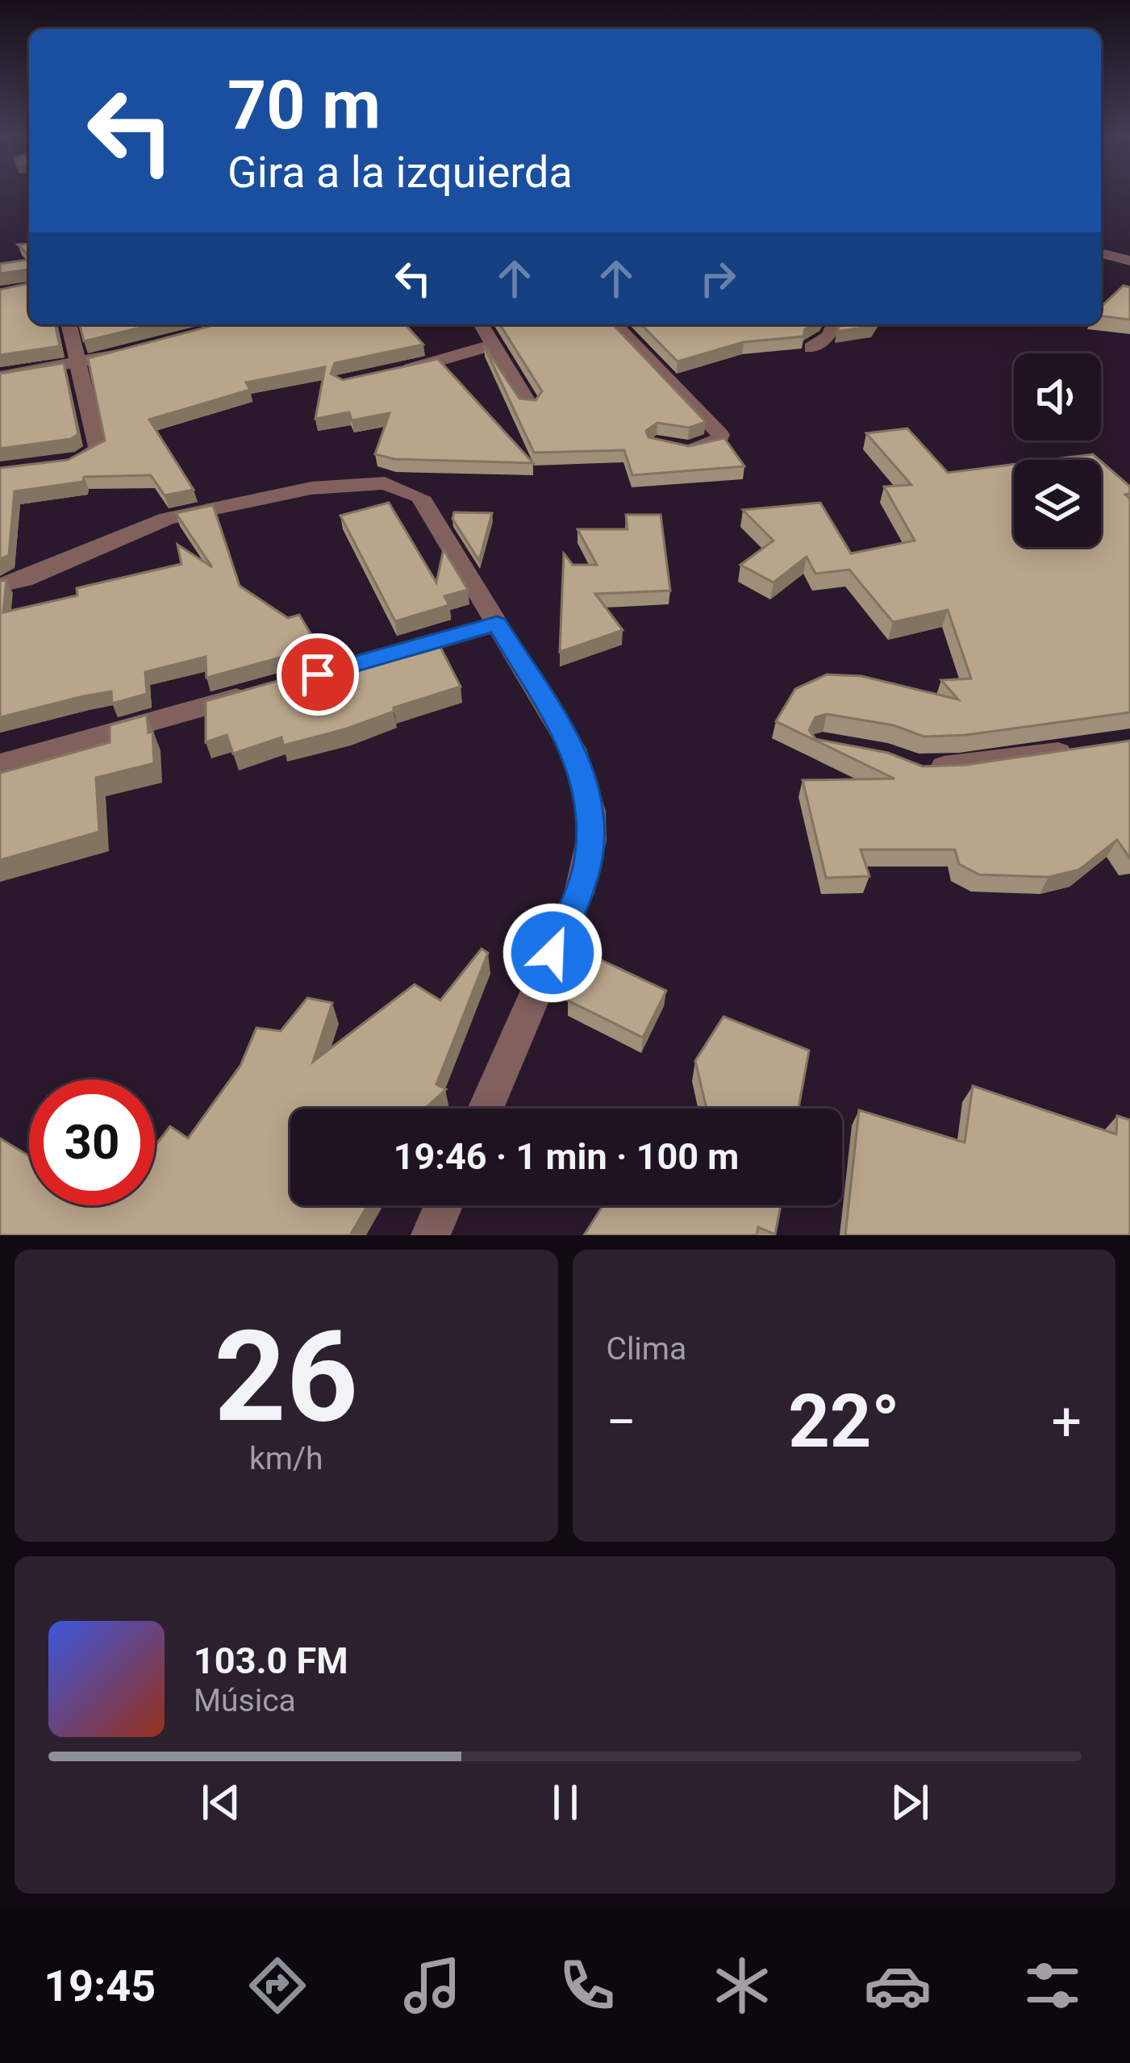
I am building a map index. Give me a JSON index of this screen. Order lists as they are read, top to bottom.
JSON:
{
  "page": {
    "turn": ["70 m", "Gira a la izquierda"],
    "limit": "30",
    "trip": "19:46 · 1 min · 100 m",
    "tile": [
      ["26", "km/h"],
      "Clima"
    ],
    "heat": ["−", "22°", "+"],
    "song": ["103.0 FM", "Música"],
    "tabs": "19:45"
  }
}
